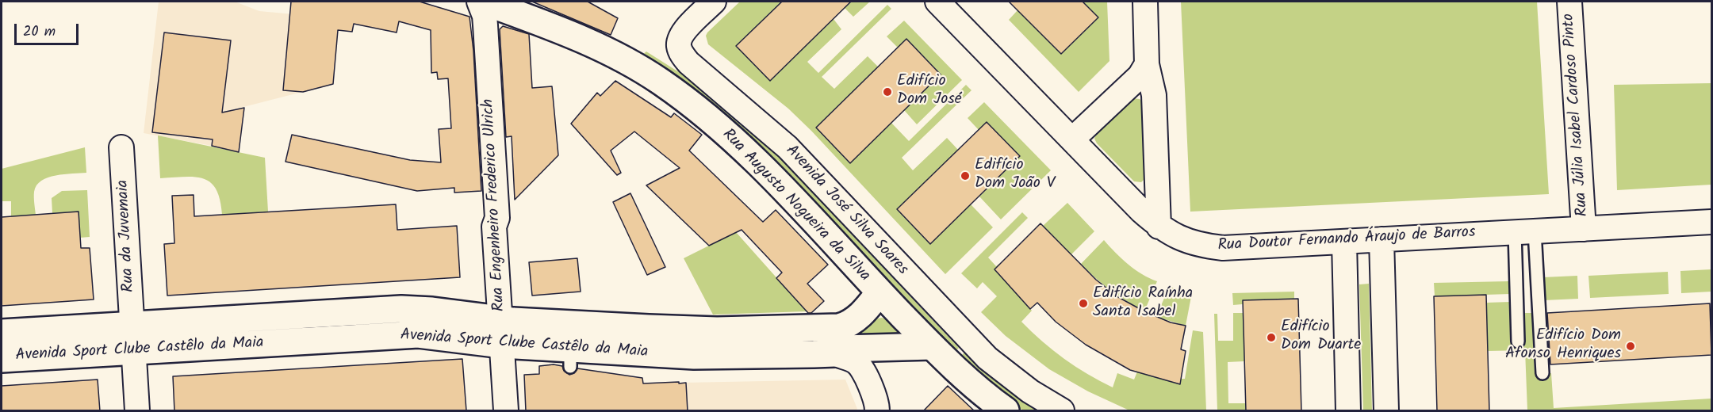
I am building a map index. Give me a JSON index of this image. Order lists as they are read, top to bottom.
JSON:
{
  "streets": {
    "street": [
      "Rua Júlia Isabel Cardoso Pinto",
      "Rua Engenheiro Frederico Ulrich",
      "Rua Augusto Nogueira da Silva",
      "Avenida José Silva Soares",
      "Rua da Juvemaia",
      "Rua Doutor Fernando Áraujo de Barros",
      "Avenida Sport Clube Castêlo da Maia"
    ]
  },
  "crossings": [
    ["Rua Júlia Isabel Cardoso Pinto", "Rua Doutor Fernando Áraujo de Barros"],
    ["Rua Engenheiro Frederico Ulrich", "Avenida Sport Clube Castêlo da Maia"],
    ["Rua Augusto Nogueira da Silva", "Avenida Sport Clube Castêlo da Maia"],
    ["Rua da Juvemaia", "Avenida Sport Clube Castêlo da Maia"]
  ],
  "places": [
    "Edifício Dom José",
    "Edifício Dom João V",
    "Edifício Raínha Santa Isabel",
    "Edifício Dom Duarte",
    "Edifício Dom Afonso Henriques"
  ],
  "scale_bar": "20 m"
}
